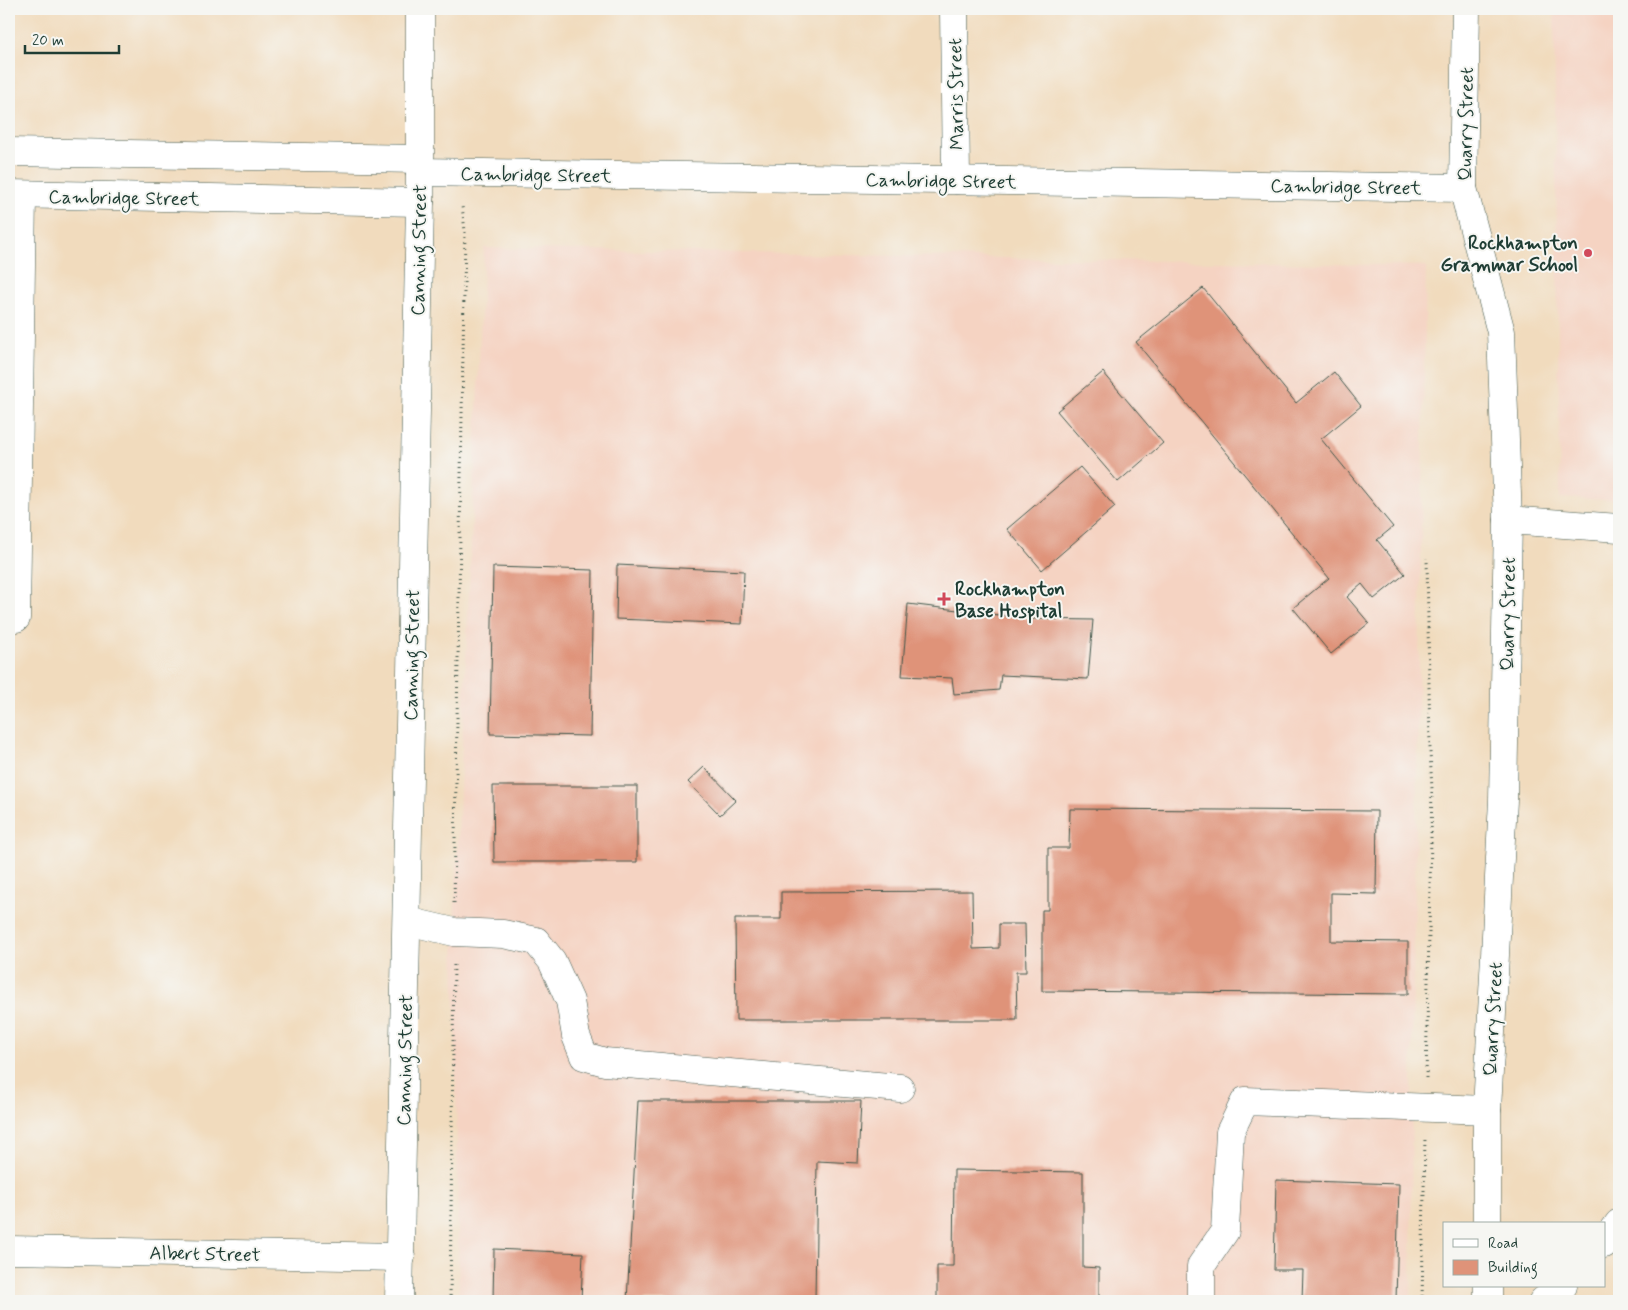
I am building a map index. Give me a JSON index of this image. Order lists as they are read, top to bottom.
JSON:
{
  "streets": {
    "street": [
      "Marris Street",
      "Quarry Street",
      "Cambridge Street",
      "Canning Street",
      "Albert Street"
    ]
  },
  "crossings": [
    ["Marris Street", "Cambridge Street"],
    ["Quarry Street", "Cambridge Street"],
    ["Cambridge Street", "Canning Street"],
    ["Canning Street", "Albert Street"]
  ],
  "places": {
    "other": ["Rockhampton Grammar School"],
    "health": ["Rockhampton Base Hospital"]
  },
  "legend": ["Road", "Building"],
  "scale_bar": "20 m"
}
